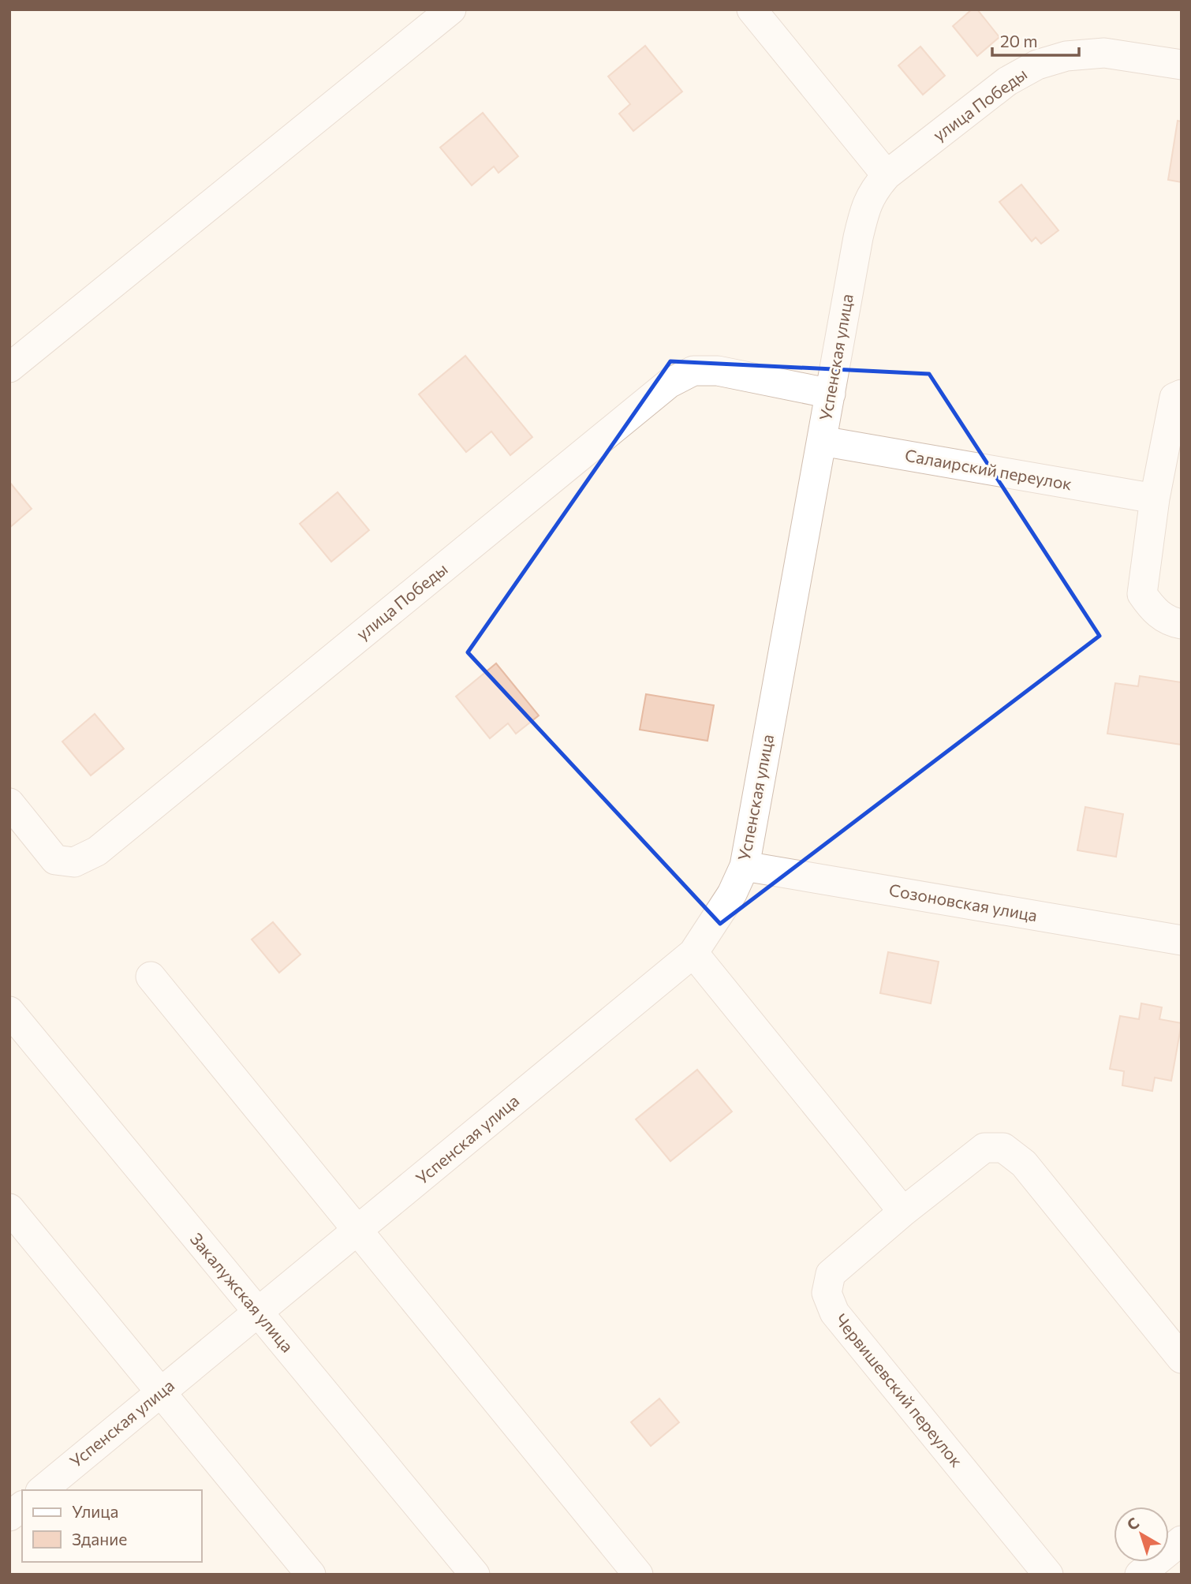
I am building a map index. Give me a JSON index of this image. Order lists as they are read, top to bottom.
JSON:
{
  "streets": {
    "street": [
      "улица Победы",
      "Успенская улица",
      "Салаирский переулок",
      "Созоновская улица",
      "Закалужская улица",
      "Червишевский переулок"
    ]
  },
  "crossings": [
    ["улица Победы", "Успенская улица"],
    ["Успенская улица", "Салаирский переулок"],
    ["Успенская улица", "Созоновская улица"],
    ["Успенская улица", "Закалужская улица"]
  ],
  "legend": ["Улица", "Здание"],
  "scale_bar": "20 m",
  "north": "top left"
}
